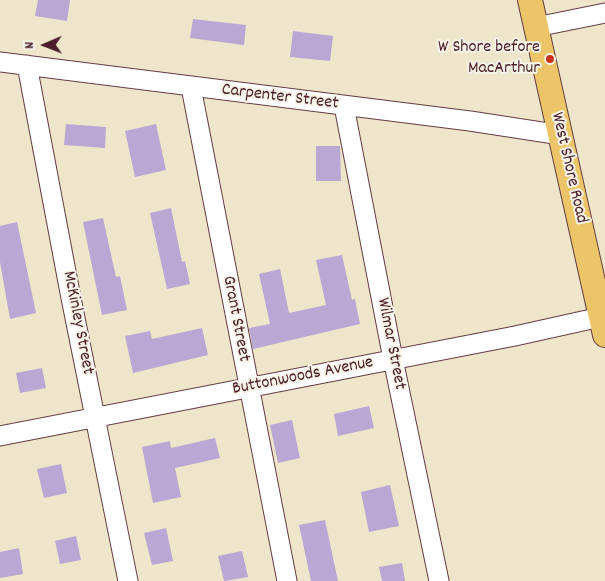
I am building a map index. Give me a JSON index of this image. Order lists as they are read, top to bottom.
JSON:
{
  "streets": {
    "main road": ["West Shore Road"],
    "street": [
      "Carpenter Street",
      "Grant Street",
      "McKinley Street",
      "Wilmar Street",
      "Buttonwoods Avenue"
    ]
  },
  "crossings": [
    ["Carpenter Street", "West Shore Road"],
    ["Carpenter Street", "Grant Street"],
    ["Carpenter Street", "McKinley Street"],
    ["Carpenter Street", "Wilmar Street"],
    ["West Shore Road", "Buttonwoods Avenue"],
    ["Grant Street", "Buttonwoods Avenue"],
    ["McKinley Street", "Buttonwoods Avenue"],
    ["Wilmar Street", "Buttonwoods Avenue"]
  ],
  "places": ["W Shore before MacArthur"],
  "north": "left"
}
